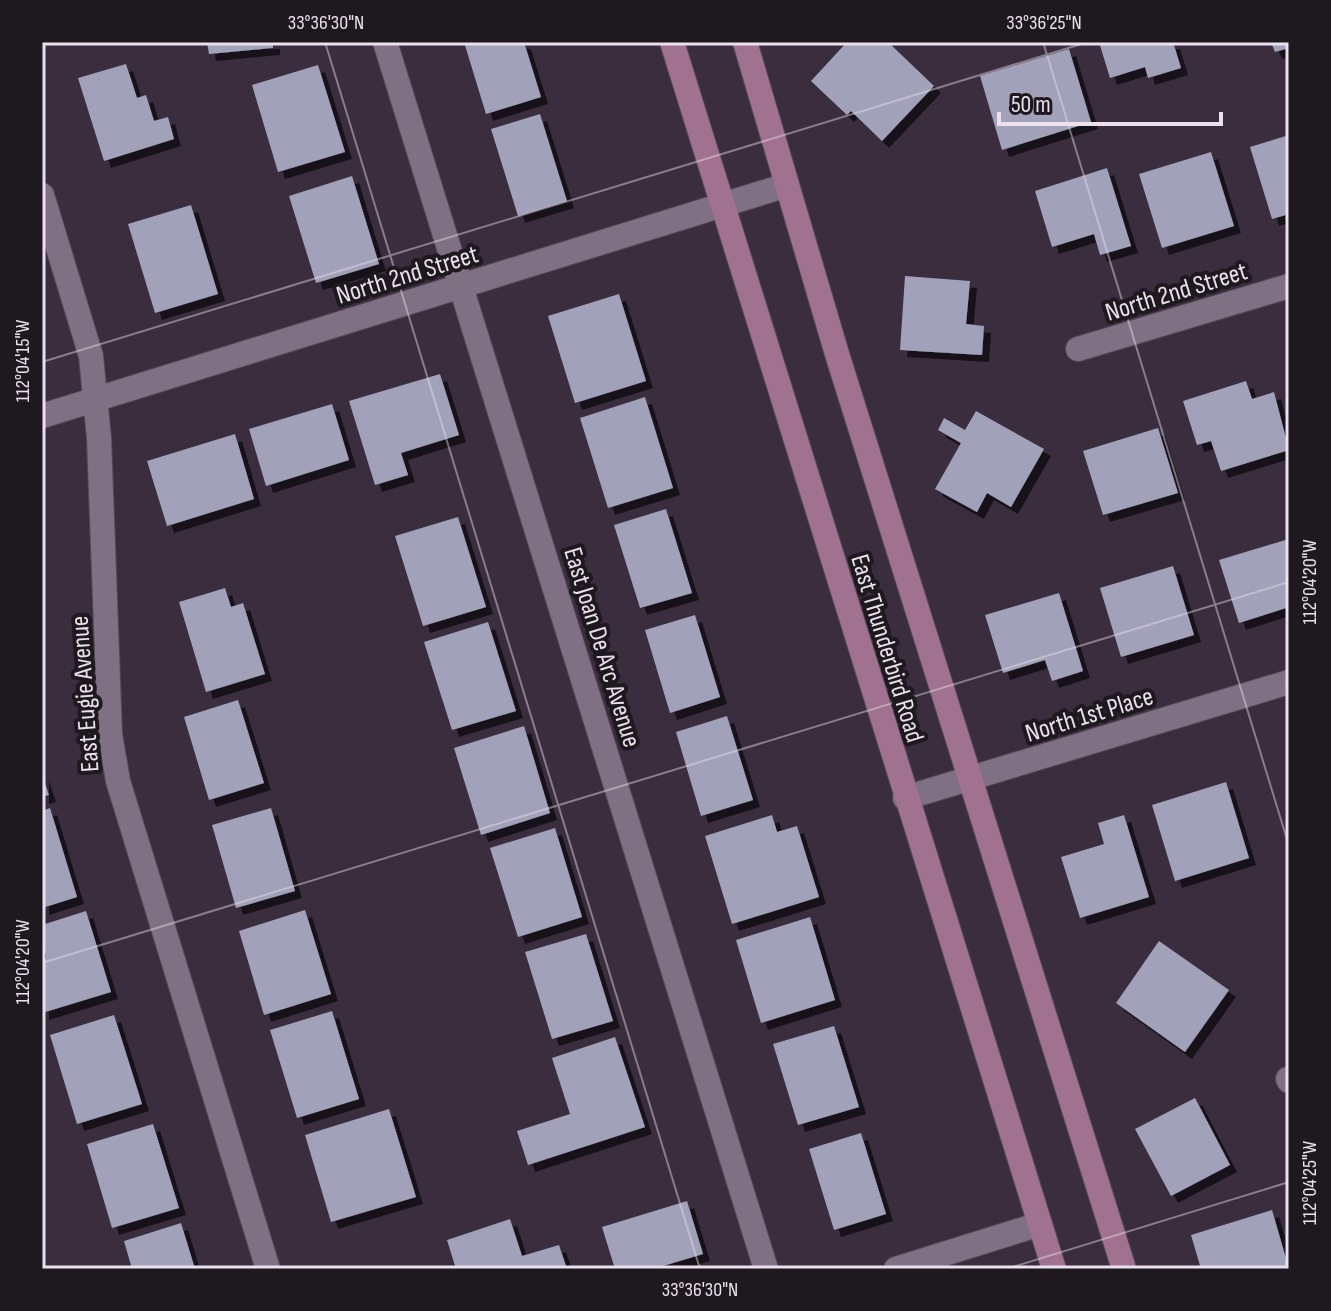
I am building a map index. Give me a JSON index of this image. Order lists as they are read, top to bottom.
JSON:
{
  "streets": {
    "main road": ["East Thunderbird Road"],
    "street": [
      "North 2nd Street",
      "East Joan De Arc Avenue",
      "East Eugie Avenue",
      "North 1st Place"
    ]
  },
  "crossings": [
    ["North 2nd Street", "East Joan De Arc Avenue"],
    ["North 2nd Street", "East Thunderbird Road"],
    ["North 2nd Street", "East Eugie Avenue"],
    ["East Thunderbird Road", "North 1st Place"]
  ],
  "scale_bar": "50 m",
  "coordinates": [
    "33°36'30\"N",
    "33°36'25\"N",
    "112°04'15\"W",
    "112°04'20\"W",
    "112°04'25\"W"
  ]
}
